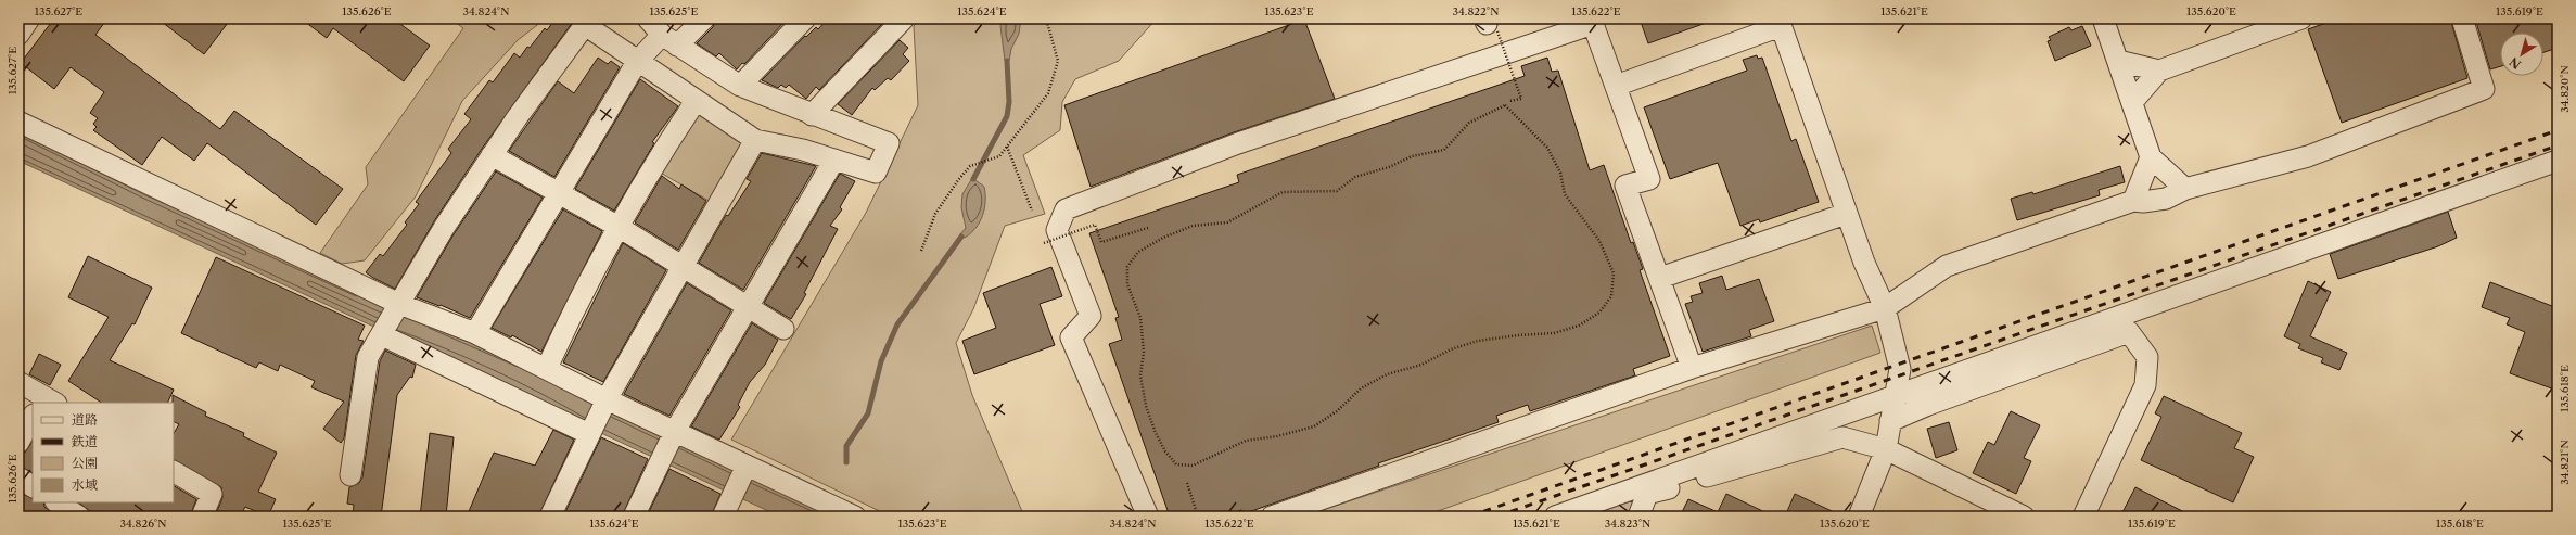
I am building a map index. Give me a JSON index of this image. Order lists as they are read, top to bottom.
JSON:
{
  "legend": [
    "道路",
    "鉄道",
    "公園",
    "水域"
  ],
  "north": "bottom left",
  "coordinates": [
    "135.627°E",
    "135.626°E",
    "34.824°N",
    "135.625°E",
    "135.624°E",
    "135.623°E",
    "34.822°N",
    "135.622°E",
    "135.621°E",
    "135.620°E",
    "135.619°E",
    "34.820°N",
    "135.618°E",
    "34.821°N",
    "34.826°N",
    "34.823°N"
  ]
}
